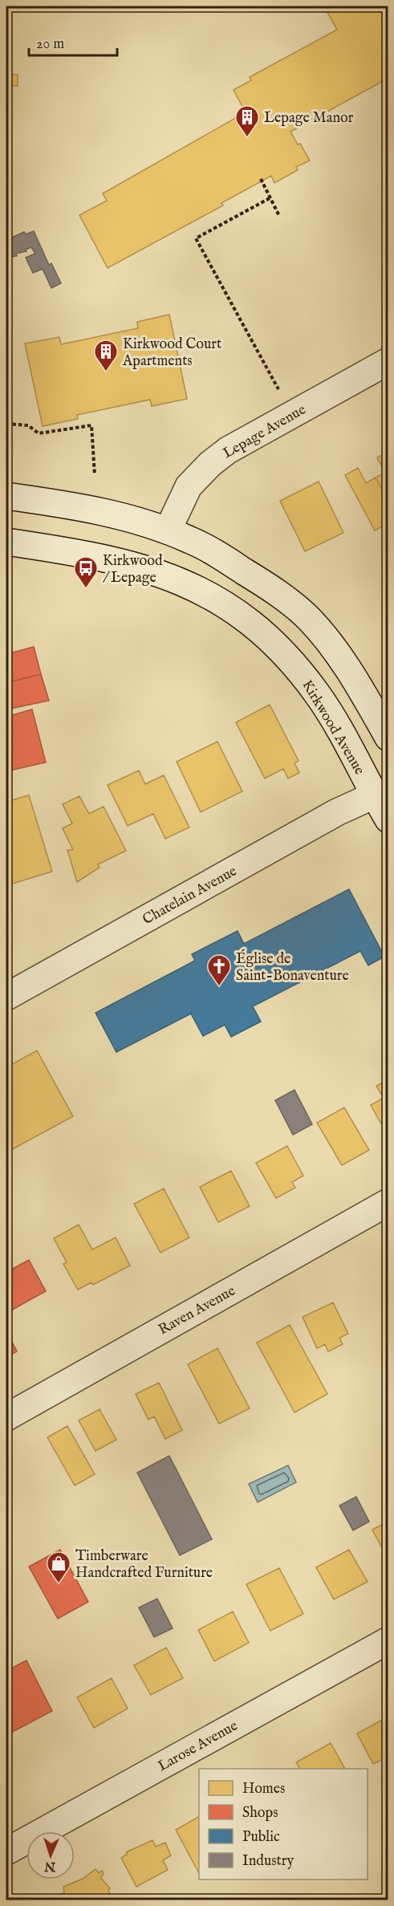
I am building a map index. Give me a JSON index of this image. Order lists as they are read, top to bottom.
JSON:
{
  "streets": {
    "street": [
      "Lepage Avenue",
      "Kirkwood Avenue",
      "Chatelain Avenue",
      "Raven Avenue",
      "Larose Avenue"
    ]
  },
  "crossings": [
    ["Kirkwood Avenue", "Chatelain Avenue"]
  ],
  "places": {
    "building": ["Lepage Manor", "Kirkwood Court Apartments"],
    "bus stop": ["Kirkwood / Lepage"],
    "church": ["Église de Saint-Bonaventure"],
    "shop": ["Timberware Handcrafted Furniture"]
  },
  "legend": [
    "Homes",
    "Shops",
    "Public",
    "Industry"
  ],
  "scale_bar": "20 m",
  "north": "bottom"
}
